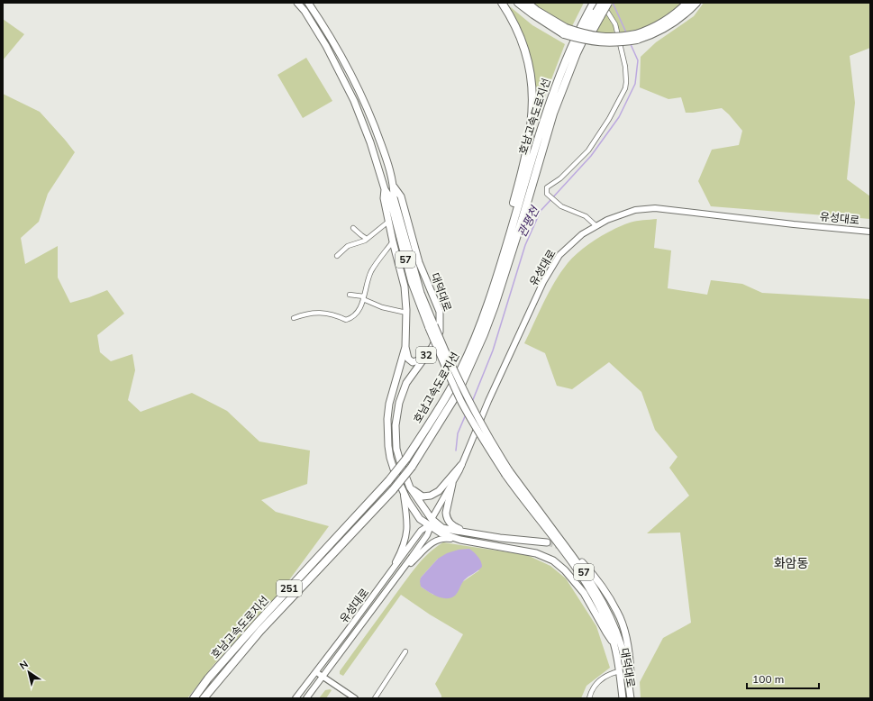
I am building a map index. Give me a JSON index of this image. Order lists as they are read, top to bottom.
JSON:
{
  "streets": {
    "highway": ["호남고속도로지선", "251"],
    "main road": [
      "유성대로",
      "57",
      "대덕대로",
      "32"
    ]
  },
  "crossings": [
    ["유성대로", "대덕대로"],
    ["유성대로", "32"],
    ["57", "대덕대로"],
    ["57", "32"]
  ],
  "districts": ["화암동"],
  "water": ["관평천"],
  "scale_bar": "100 m",
  "north": "top left"
}
